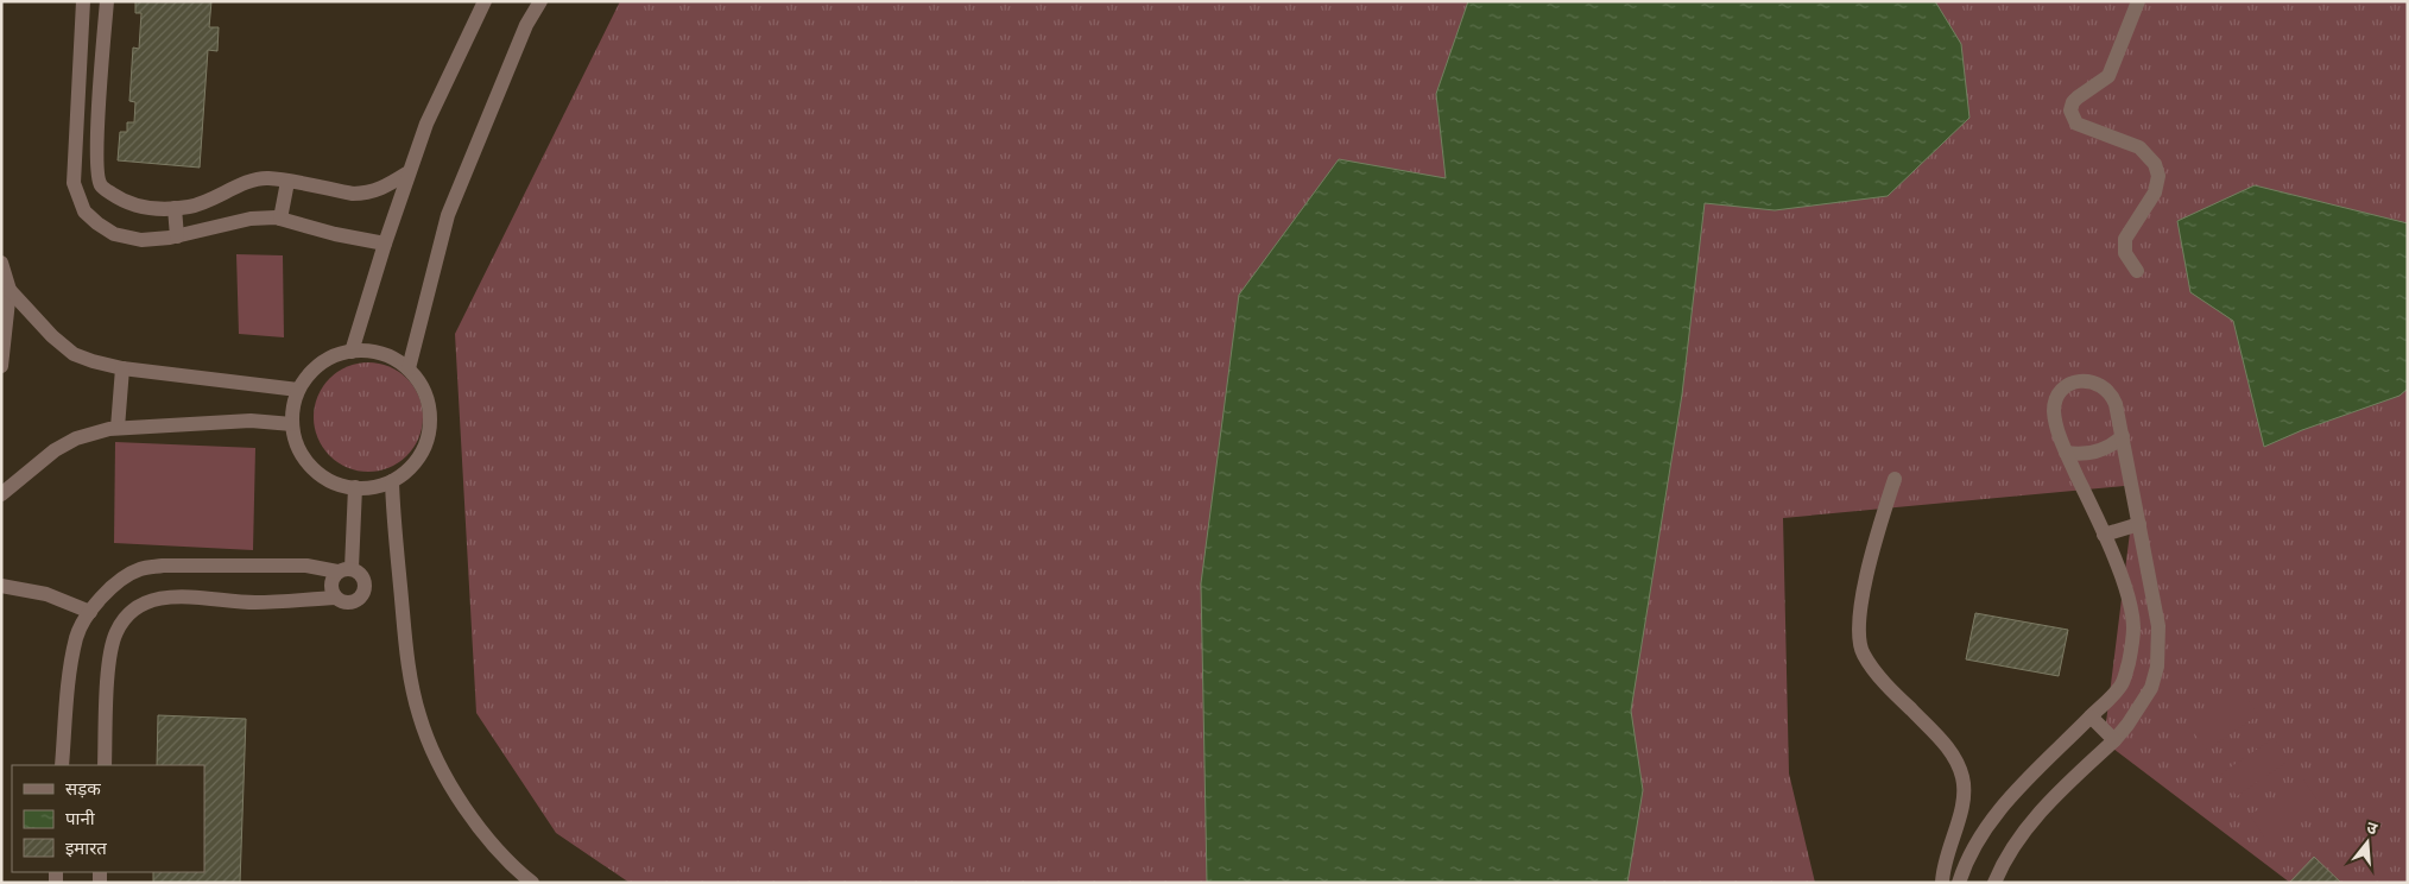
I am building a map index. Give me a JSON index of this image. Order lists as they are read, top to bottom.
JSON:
{
  "legend": ["सड़क", "पानी", "इमारत"],
  "north": "top"
}
